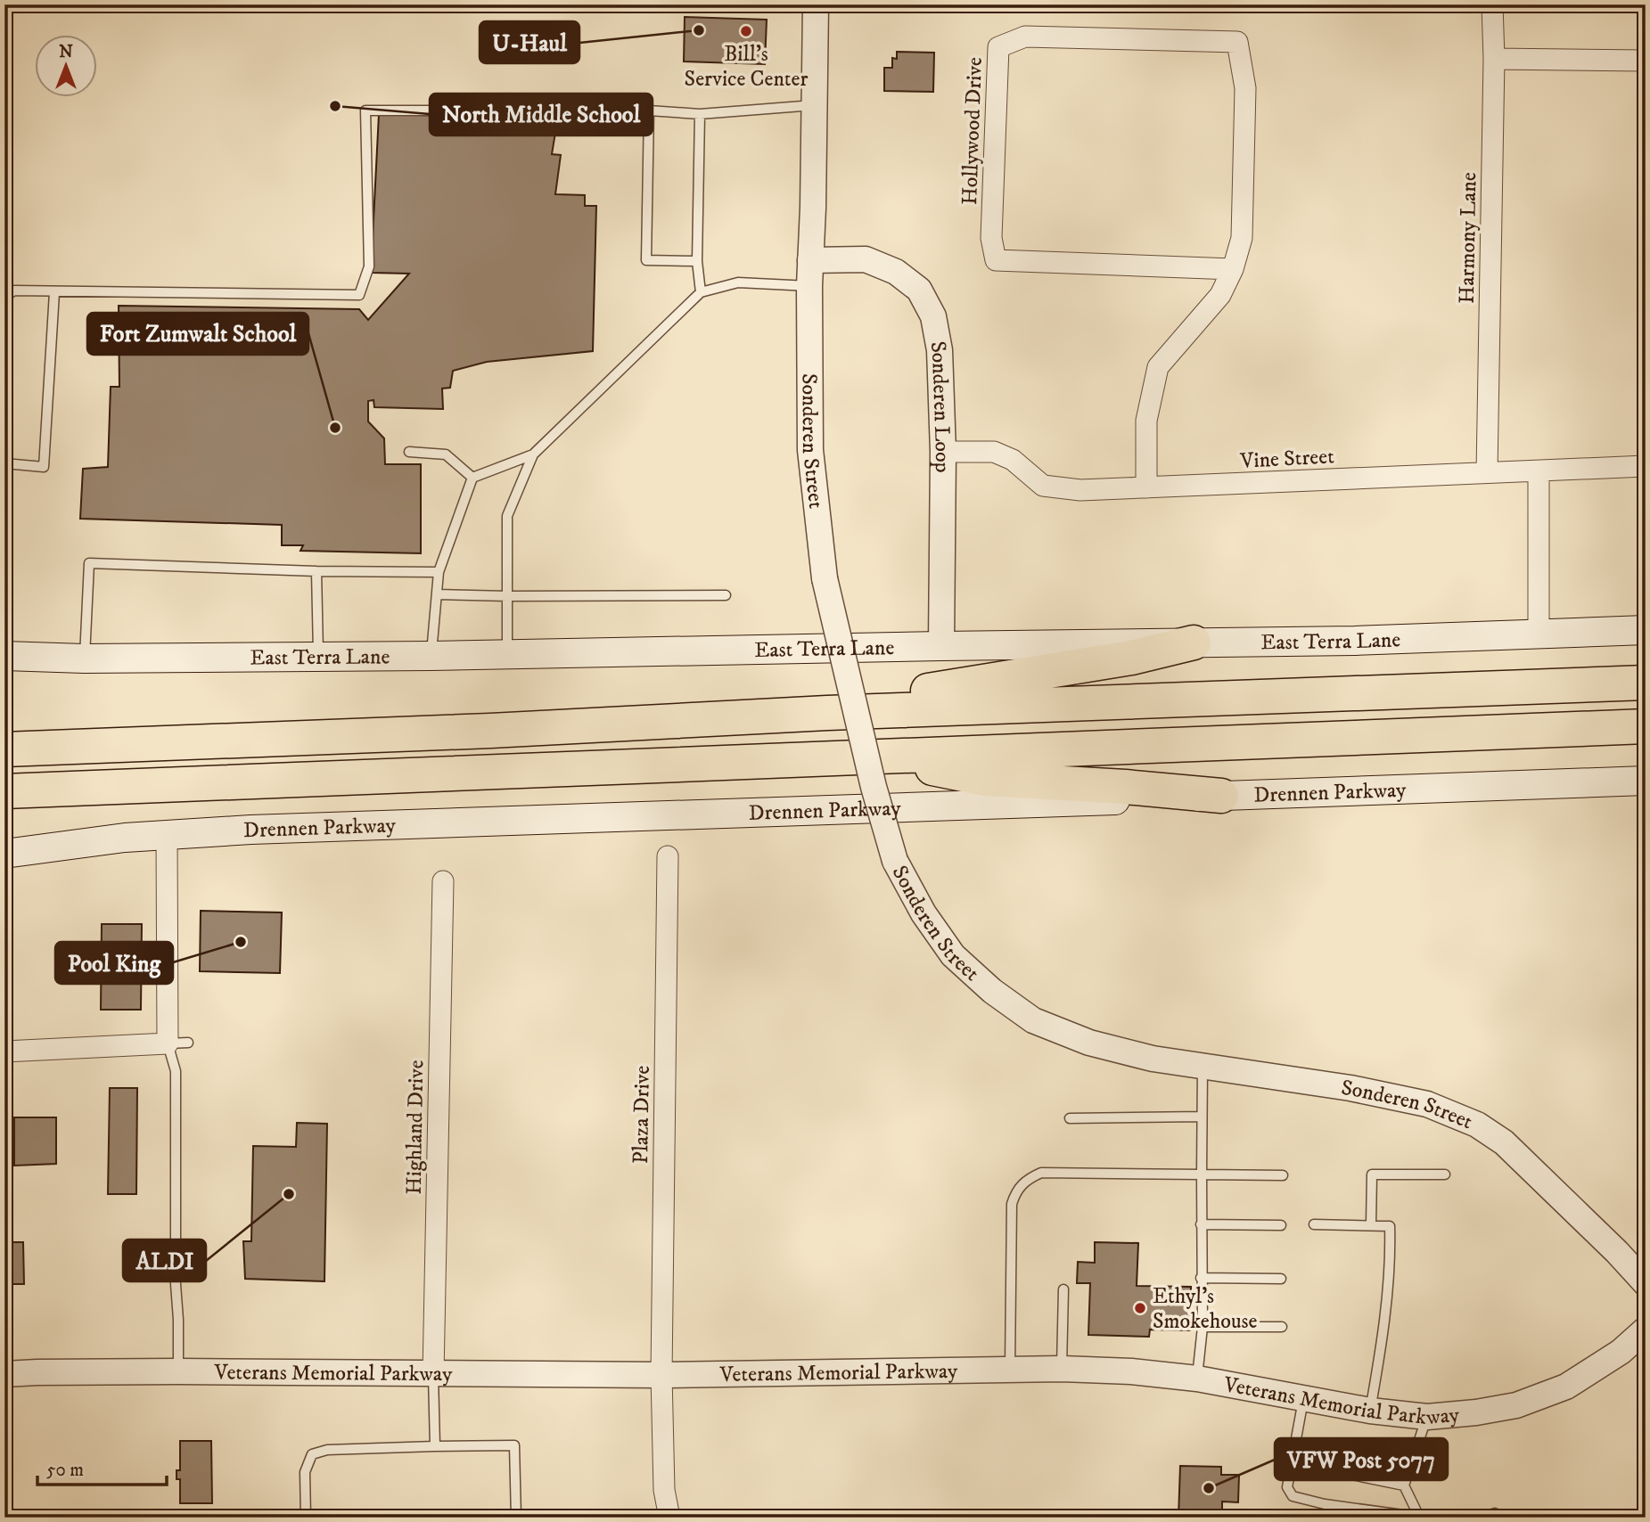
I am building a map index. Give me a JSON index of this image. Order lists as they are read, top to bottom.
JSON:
{
  "streets": {
    "main road": ["East Terra Lane", "Drennen Parkway"],
    "street": [
      "Hollywood Drive",
      "Harmony Lane",
      "Sonderen Loop",
      "Sonderen Street",
      "Vine Street",
      "Plaza Drive",
      "Highland Drive",
      "Veterans Memorial Parkway"
    ]
  },
  "crossings": [
    ["Hollywood Drive", "Vine Street"],
    ["Harmony Lane", "Vine Street"],
    ["Sonderen Loop", "Sonderen Street"],
    ["Sonderen Loop", "Vine Street"],
    ["Sonderen Loop", "East Terra Lane"],
    ["Plaza Drive", "Veterans Memorial Parkway"],
    ["Highland Drive", "Veterans Memorial Parkway"]
  ],
  "places": [
    "U-Haul",
    "Bill's Service Center",
    "North Middle School",
    "Fort Zumwalt School",
    "Pool King",
    "ALDI",
    "Ethyl's Smokehouse",
    "VFW Post 5077"
  ],
  "scale_bar": "50 m",
  "north": "top"
}
